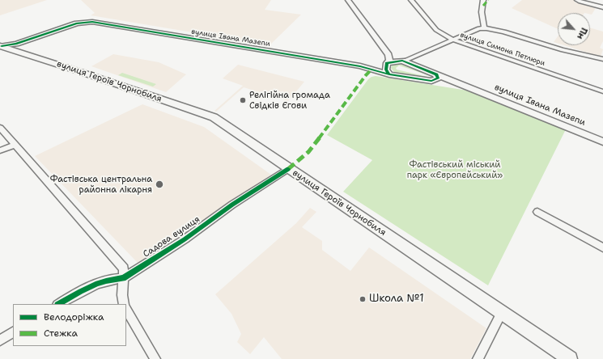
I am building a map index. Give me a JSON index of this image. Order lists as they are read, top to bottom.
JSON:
{
  "streets": {
    "main road": ["вулиця Героїв Чорнобиля"],
    "street": ["вулиця Івана Мазепи", "вулиця Симона Петлюри", "Садова вулиця"]
  },
  "crossings": [
    ["вулиця Івана Мазепи", "вулиця Героїв Чорнобиля"],
    ["вулиця Героїв Чорнобиля", "Садова вулиця"]
  ],
  "parks": ["Фастівський міський парк «Європейський»"],
  "places": ["Релігійна громада Свідків Єгови", "Фастівська центральна районна лікарня", "Школа №1"],
  "legend": ["Велодоріжка", "Стежка"],
  "north": "bottom right"
}
